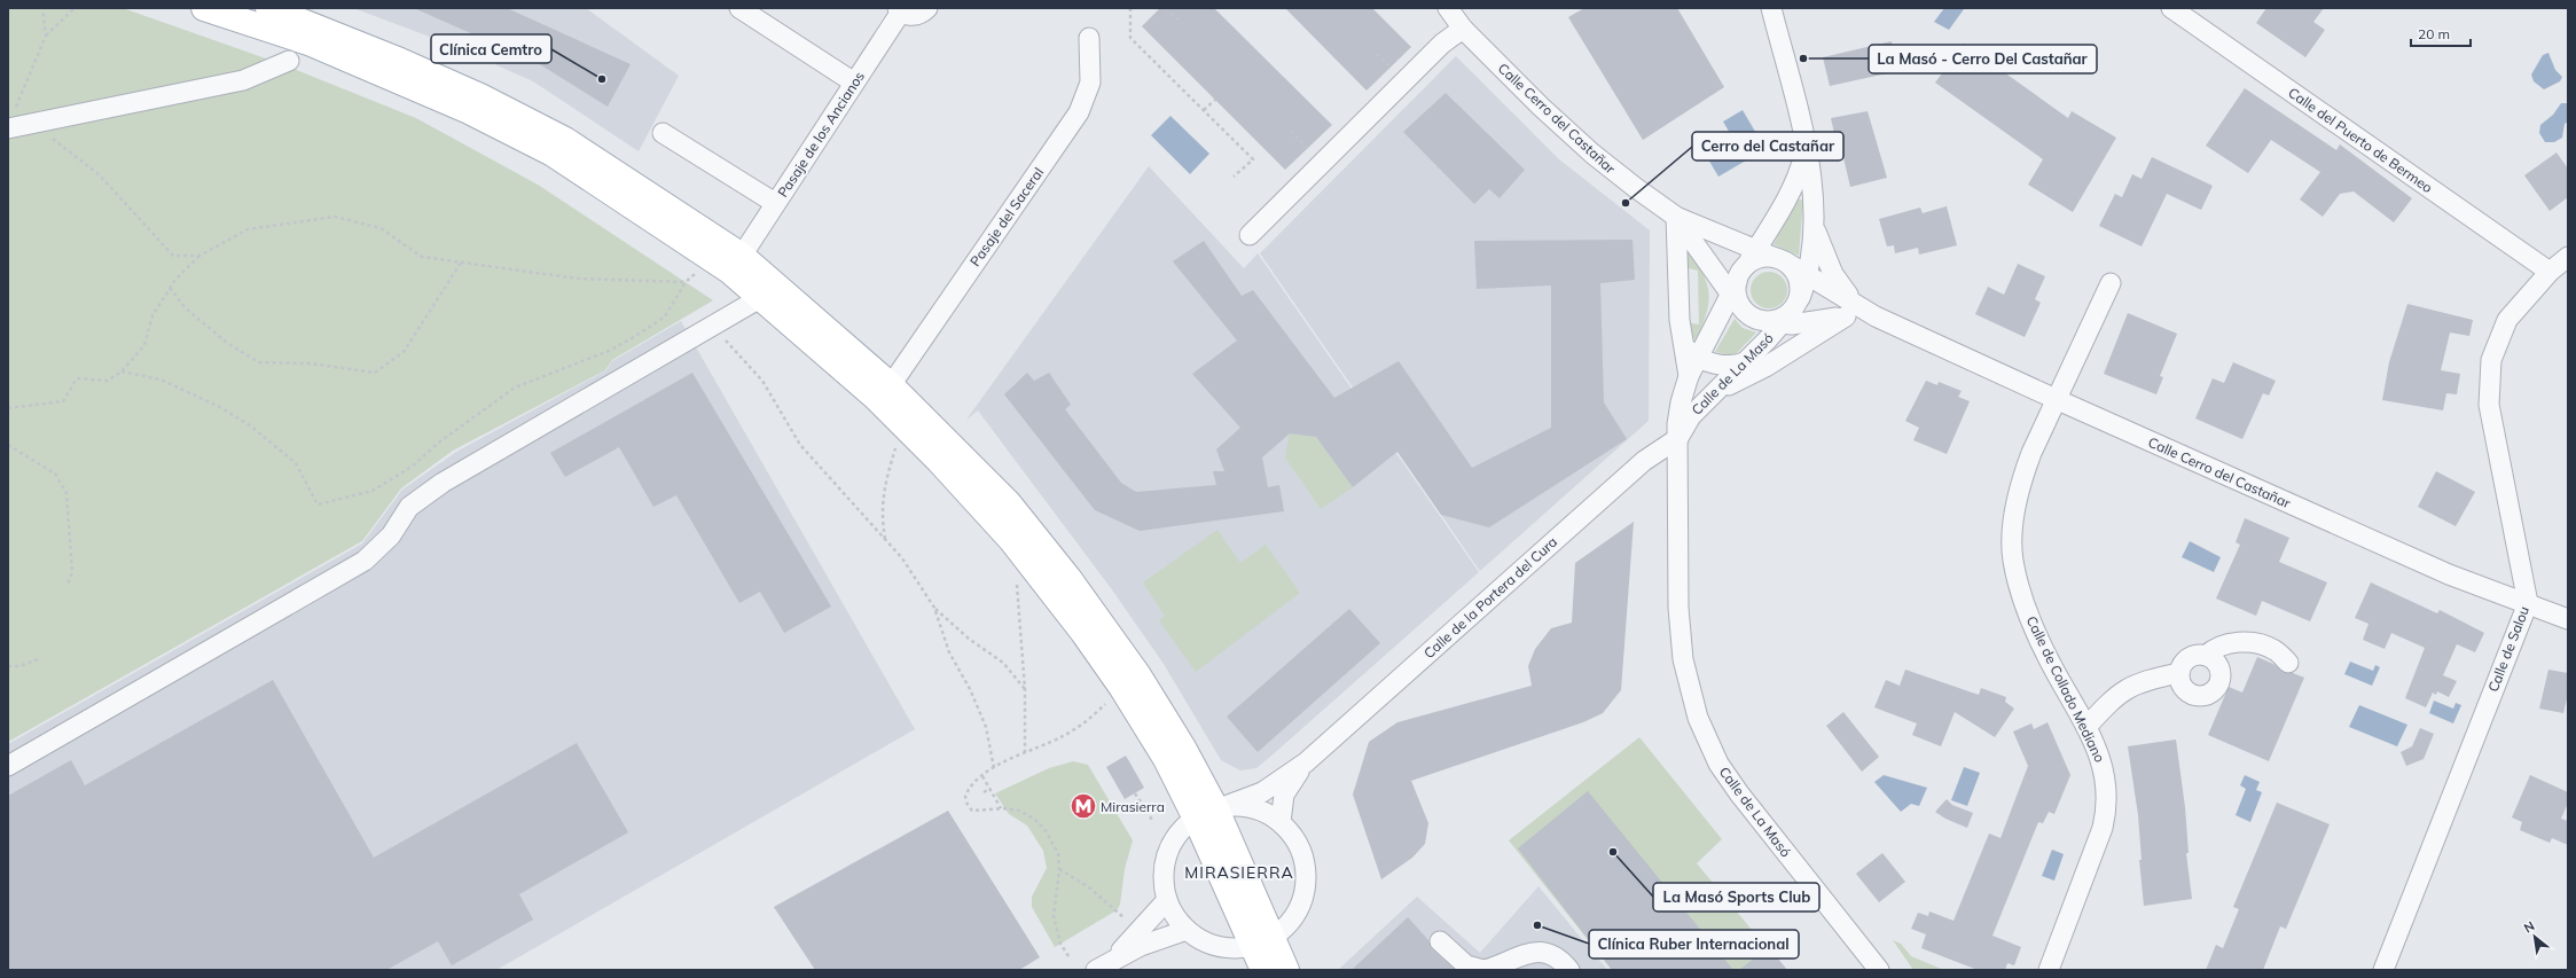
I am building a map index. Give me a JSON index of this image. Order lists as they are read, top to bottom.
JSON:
{
  "streets": {
    "street": [
      "Calle Cerro del Castañar",
      "Pasaje de los Ancianos",
      "Calle del Puerto de Bermeo",
      "Pasaje del Saceral",
      "Calle de La Masó",
      "Calle de la Portera del Cura",
      "Calle de Salou",
      "Calle de Collado Mediano"
    ]
  },
  "crossings": [
    ["Calle Cerro del Castañar", "Calle de La Masó"],
    ["Calle Cerro del Castañar", "Calle de Salou"],
    ["Calle Cerro del Castañar", "Calle de Collado Mediano"],
    ["Calle del Puerto de Bermeo", "Calle de Salou"],
    ["Calle de La Masó", "Calle de la Portera del Cura"]
  ],
  "districts": ["MIRASIERRA"],
  "places": {
    "other": [
      "La Masó - Cerro Del Castañar",
      "Clínica Cemtro",
      "Cerro del Castañar",
      "La Masó Sports Club",
      "Clínica Ruber Internacional"
    ],
    "metro station": ["Mirasierra"]
  },
  "scale_bar": "20 m",
  "north": "top left"
}
